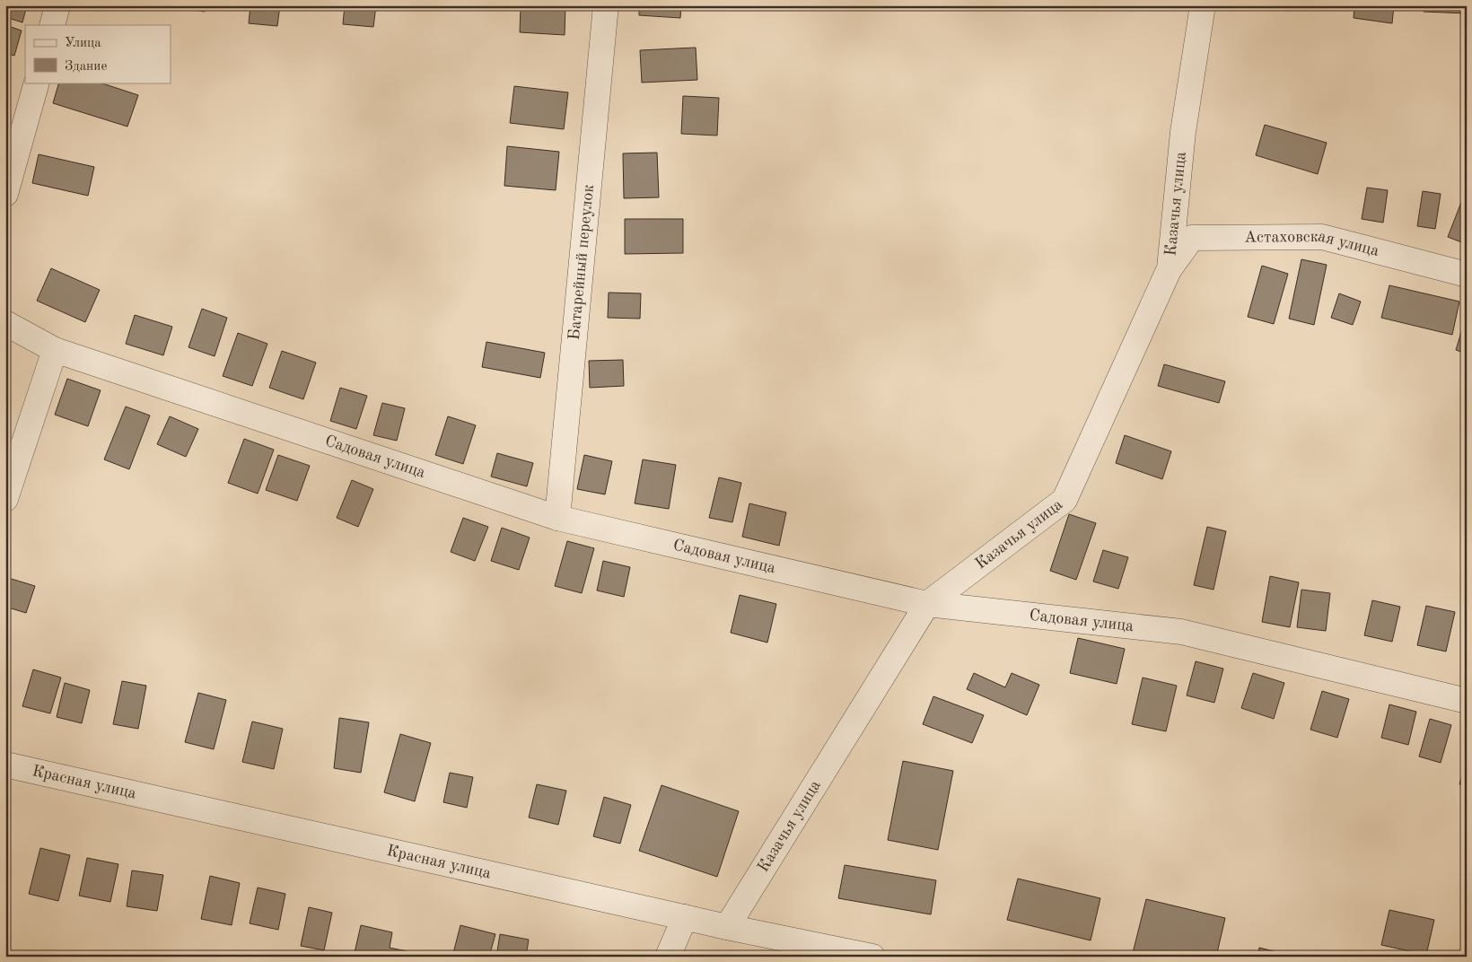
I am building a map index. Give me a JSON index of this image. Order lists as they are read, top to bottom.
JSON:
{
  "streets": {
    "street": [
      "Казачья улица",
      "Астаховская улица",
      "Батарейный переулок",
      "Садовая улица",
      "Красная улица"
    ]
  },
  "crossings": [
    ["Казачья улица", "Астаховская улица"],
    ["Казачья улица", "Садовая улица"],
    ["Казачья улица", "Красная улица"],
    ["Батарейный переулок", "Садовая улица"]
  ],
  "legend": ["Улица", "Здание"]
}
